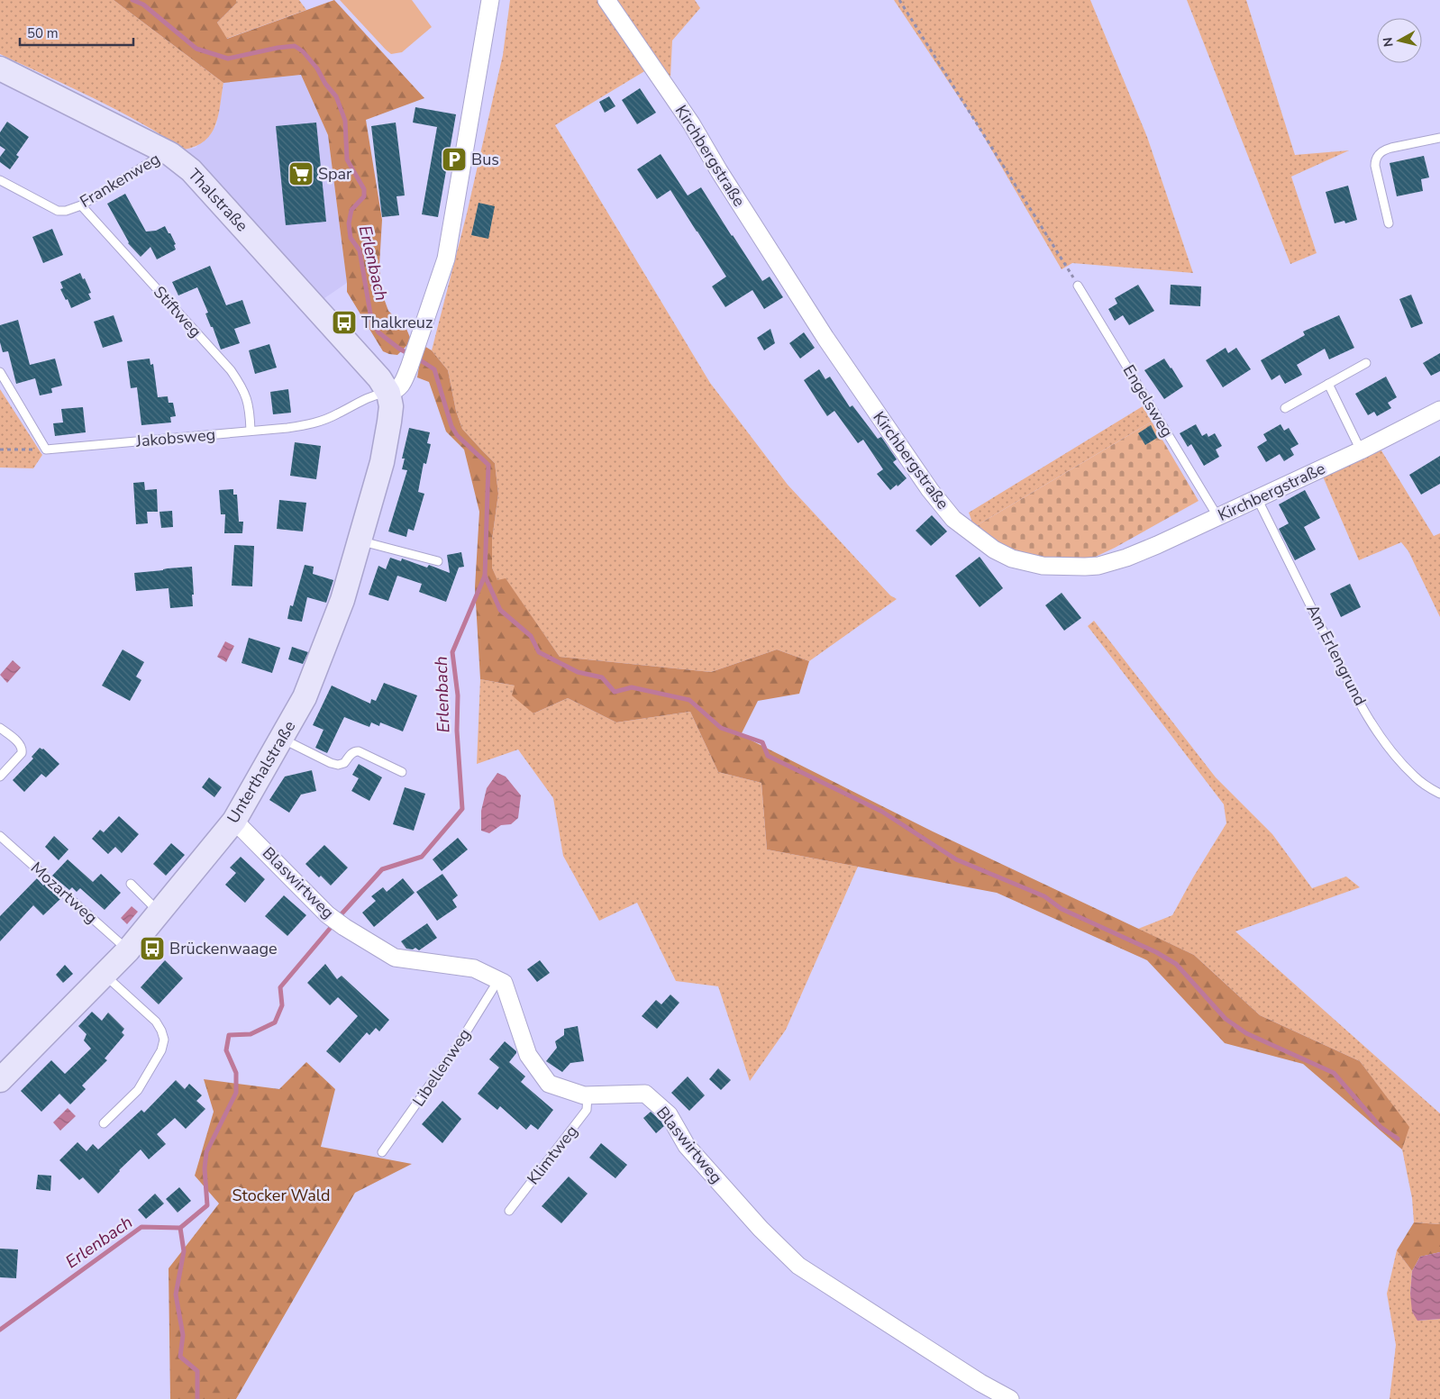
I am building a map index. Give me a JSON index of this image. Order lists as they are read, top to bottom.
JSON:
{
  "streets": {
    "street": [
      "Kirchbergstraße",
      "Thalstraße",
      "Unterthalstraße",
      "Blaswirtweg"
    ],
    "lane": [
      "Frankenweg",
      "Stiftweg",
      "Engelsweg",
      "Jakobsweg",
      "Am Erlengrund",
      "Mozartweg",
      "Libellenweg",
      "Klimtweg"
    ]
  },
  "crossings": [
    ["Kirchbergstraße", "Engelsweg"],
    ["Kirchbergstraße", "Am Erlengrund"],
    ["Frankenweg", "Thalstraße"],
    ["Frankenweg", "Stiftweg"],
    ["Thalstraße", "Jakobsweg"],
    ["Thalstraße", "Unterthalstraße"],
    ["Stiftweg", "Jakobsweg"],
    ["Jakobsweg", "Unterthalstraße"],
    ["Unterthalstraße", "Blaswirtweg"],
    ["Unterthalstraße", "Mozartweg"],
    ["Blaswirtweg", "Libellenweg"],
    ["Blaswirtweg", "Klimtweg"]
  ],
  "water": ["Erlenbach"],
  "parks": ["Stocker Wald"],
  "places": {
    "parking": ["Bus"],
    "supermarket": ["Spar"],
    "bus stop": ["Thalkreuz", "Brückenwaage"]
  },
  "scale_bar": "50 m",
  "north": "left"
}
